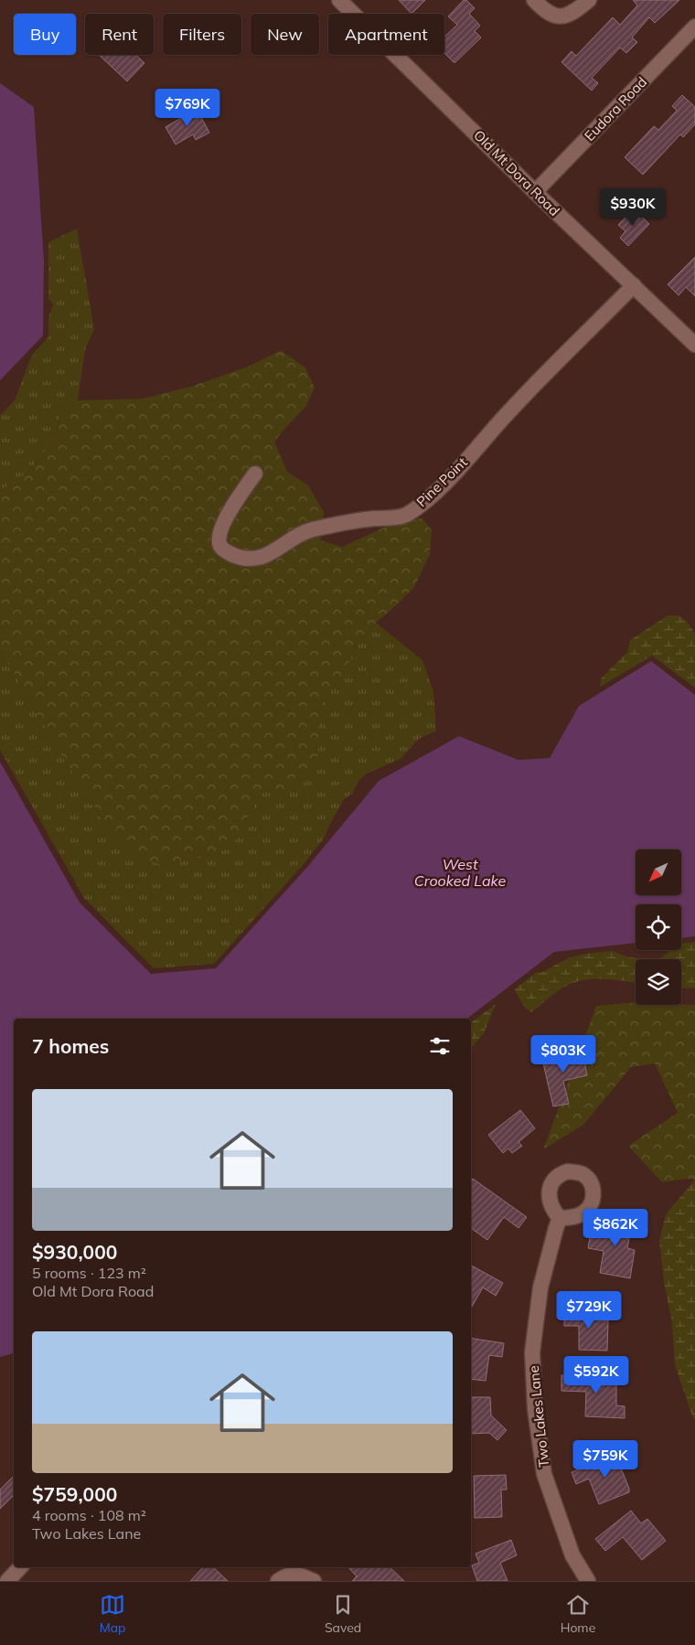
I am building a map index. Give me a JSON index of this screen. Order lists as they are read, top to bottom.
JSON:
{
  "streets": {
    "street": [
      "Eudora Road",
      "Old Mt Dora Road",
      "Pine Point",
      "Two Lakes Lane"
    ]
  },
  "crossings": [
    ["Eudora Road", "Old Mt Dora Road"],
    ["Old Mt Dora Road", "Pine Point"]
  ],
  "water": ["West Crooked Lake"],
  "north": "bottom left",
  "page": {
    "chip": [
      "Buy",
      "Rent",
      "Filters",
      "New",
      "Apartment"
    ],
    "price": [
      "$769K",
      "$930K",
      "$803K",
      "$862K",
      "$729K",
      "$592K",
      "$759K"
    ],
    "heading": "7 homes",
    "list": [
      {
        "name": "$930,000",
        "note": "5 rooms · 123 m² · Old Mt Dora Road"
      },
      {
        "name": "$759,000",
        "note": "4 rooms · 108 m² · Two Lakes Lane"
      }
    ],
    "tabs": ["Map", "Saved", "Home"]
  }
}
